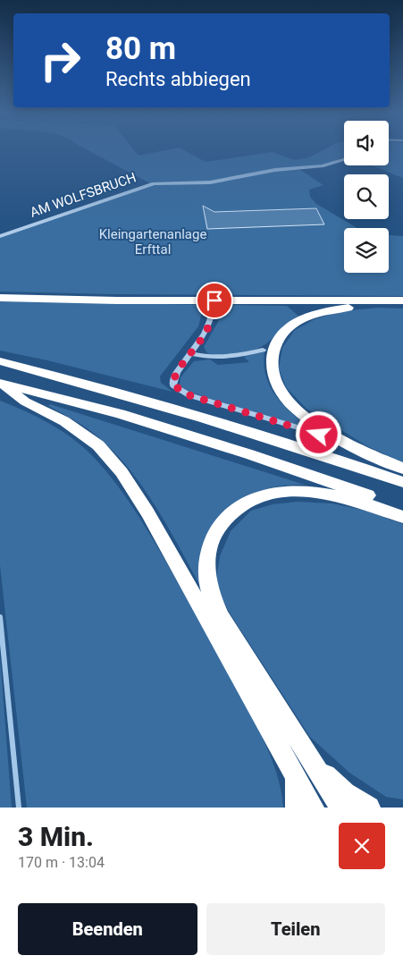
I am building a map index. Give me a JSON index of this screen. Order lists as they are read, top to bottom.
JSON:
{
  "streets": {
    "lane": ["AM WOLFSBRUCH"]
  },
  "parks": ["Kleingartenanlage Erfttal"],
  "page": {
    "turn": ["80 m", "Rechts abbiegen"],
    "heading": ["3 Min.", "170 m · 13:04"],
    "buttons": ["Beenden", "Teilen"]
  }
}
